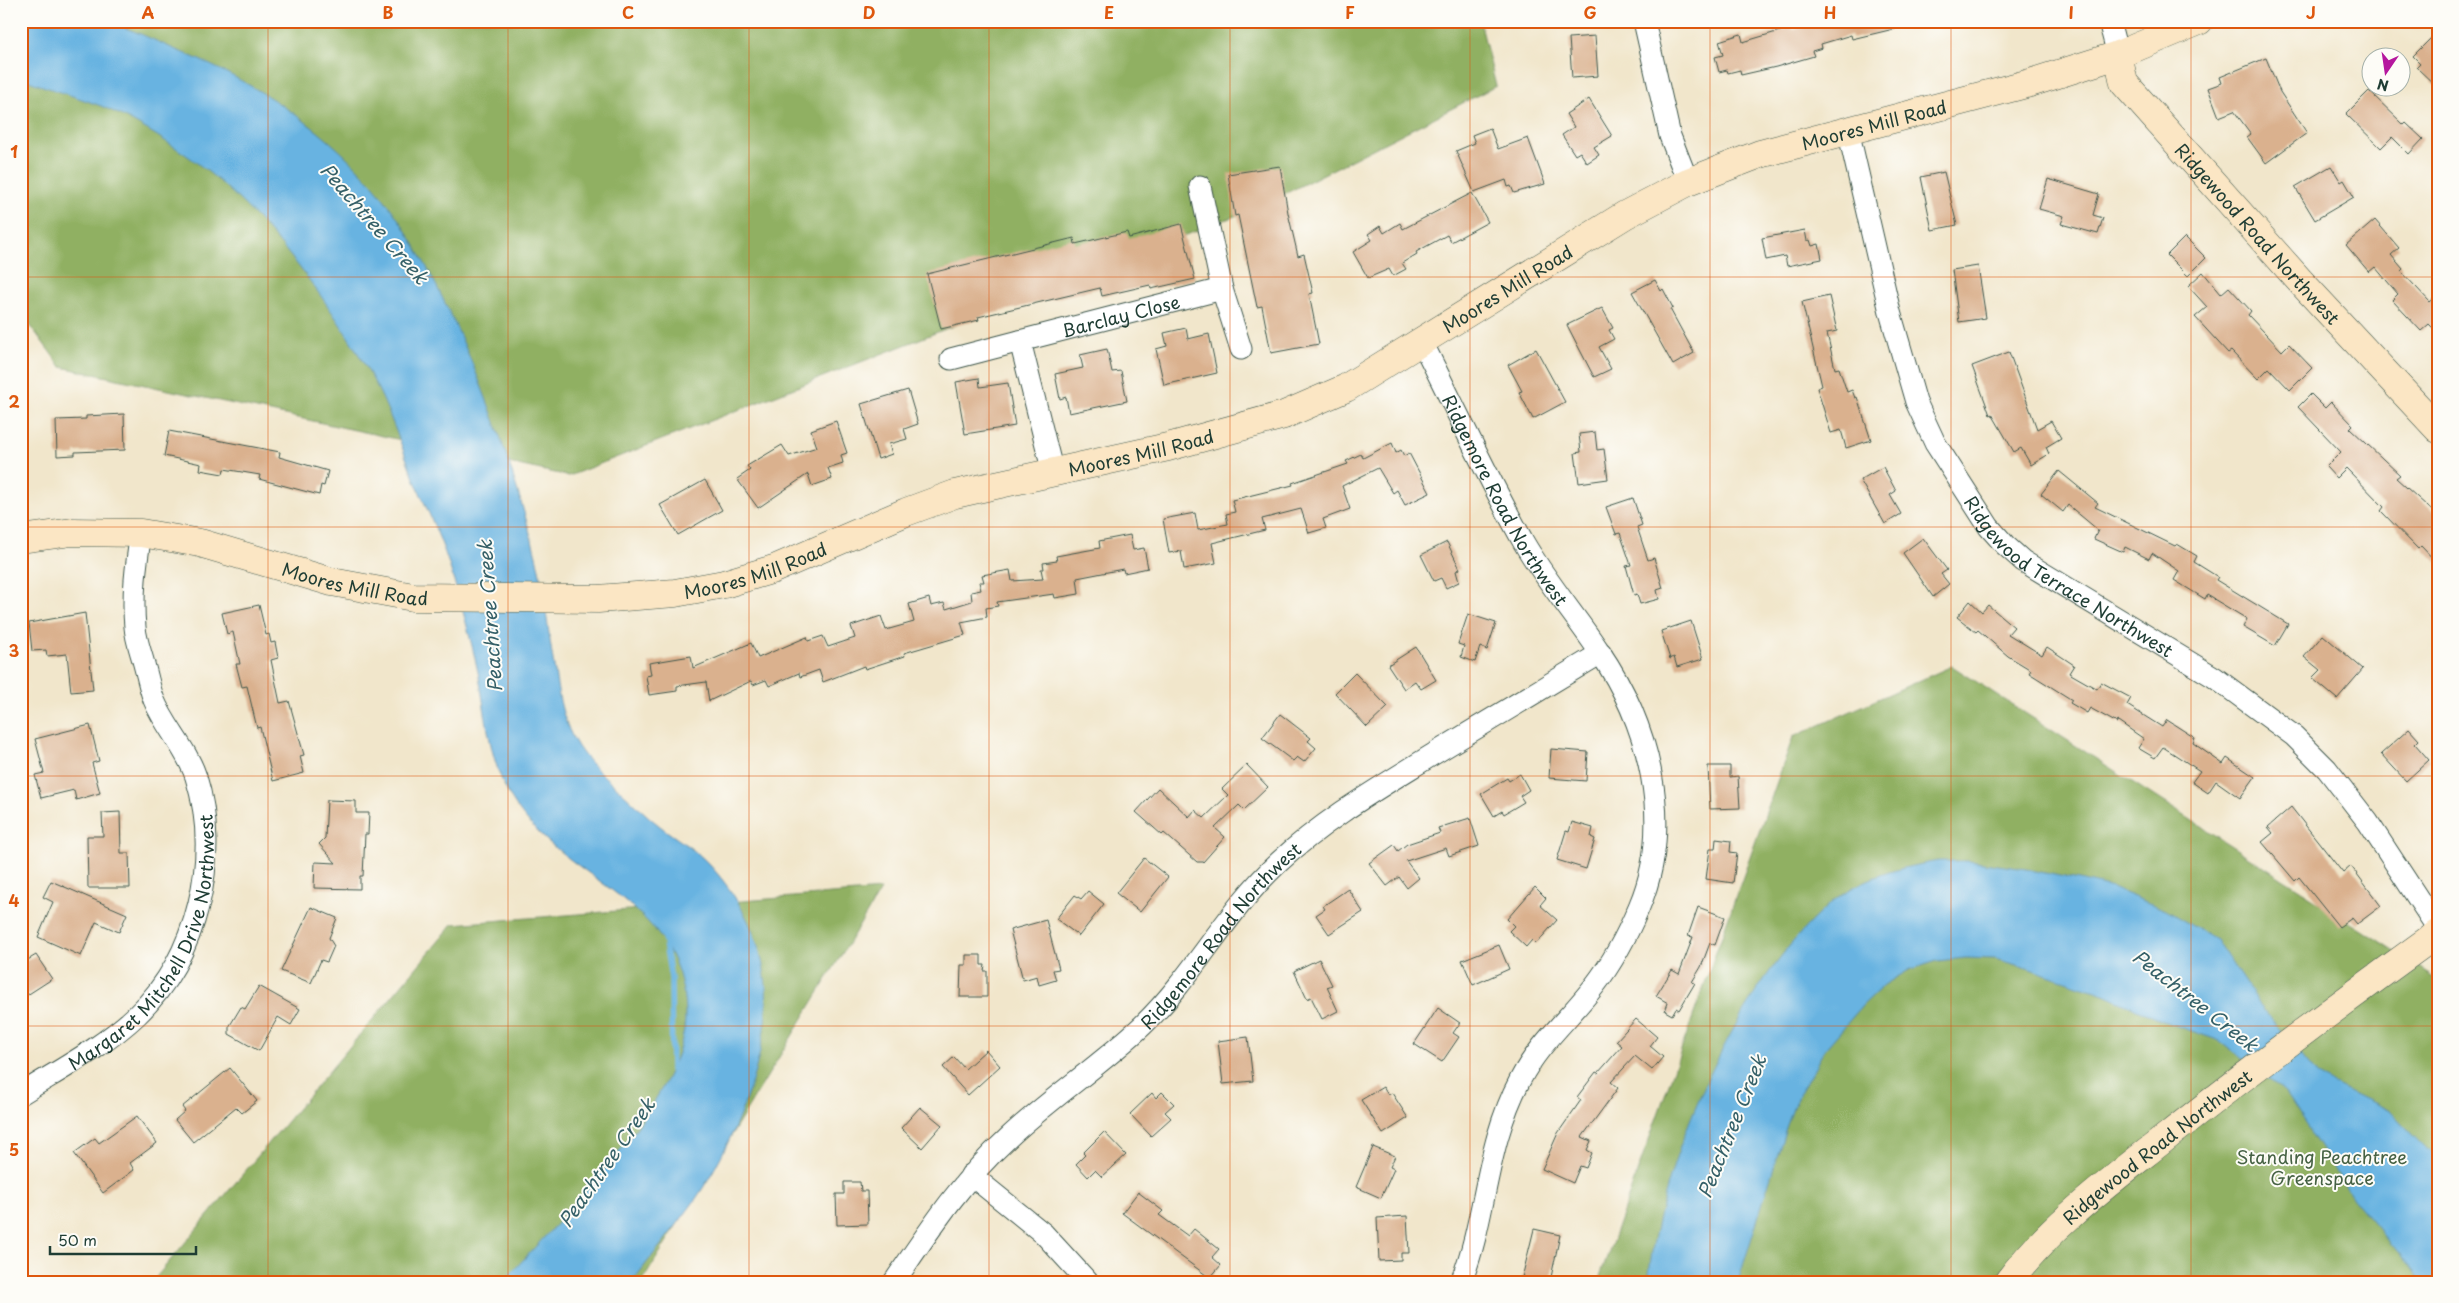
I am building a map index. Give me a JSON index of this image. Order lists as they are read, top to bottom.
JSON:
{
  "streets": {
    "street": [
      "Moores Mill Road",
      "Ridgewood Road Northwest",
      "Barclay Close",
      "Ridgemore Road Northwest",
      "Ridgewood Terrace Northwest",
      "Margaret Mitchell Drive Northwest"
    ]
  },
  "crossings": [
    ["Moores Mill Road", "Ridgewood Road Northwest"],
    ["Moores Mill Road", "Ridgemore Road Northwest"],
    ["Moores Mill Road", "Ridgewood Terrace Northwest"],
    ["Moores Mill Road", "Margaret Mitchell Drive Northwest"]
  ],
  "water": ["Peachtree Creek"],
  "parks": ["Standing Peachtree Greenspace"],
  "scale_bar": "50 m",
  "north": "bottom",
  "grid": {
    "columns": [
      "A",
      "B",
      "C",
      "D",
      "E",
      "F",
      "G",
      "H",
      "I",
      "J"
    ],
    "rows": [
      "1",
      "2",
      "3",
      "4",
      "5"
    ]
  }
}
